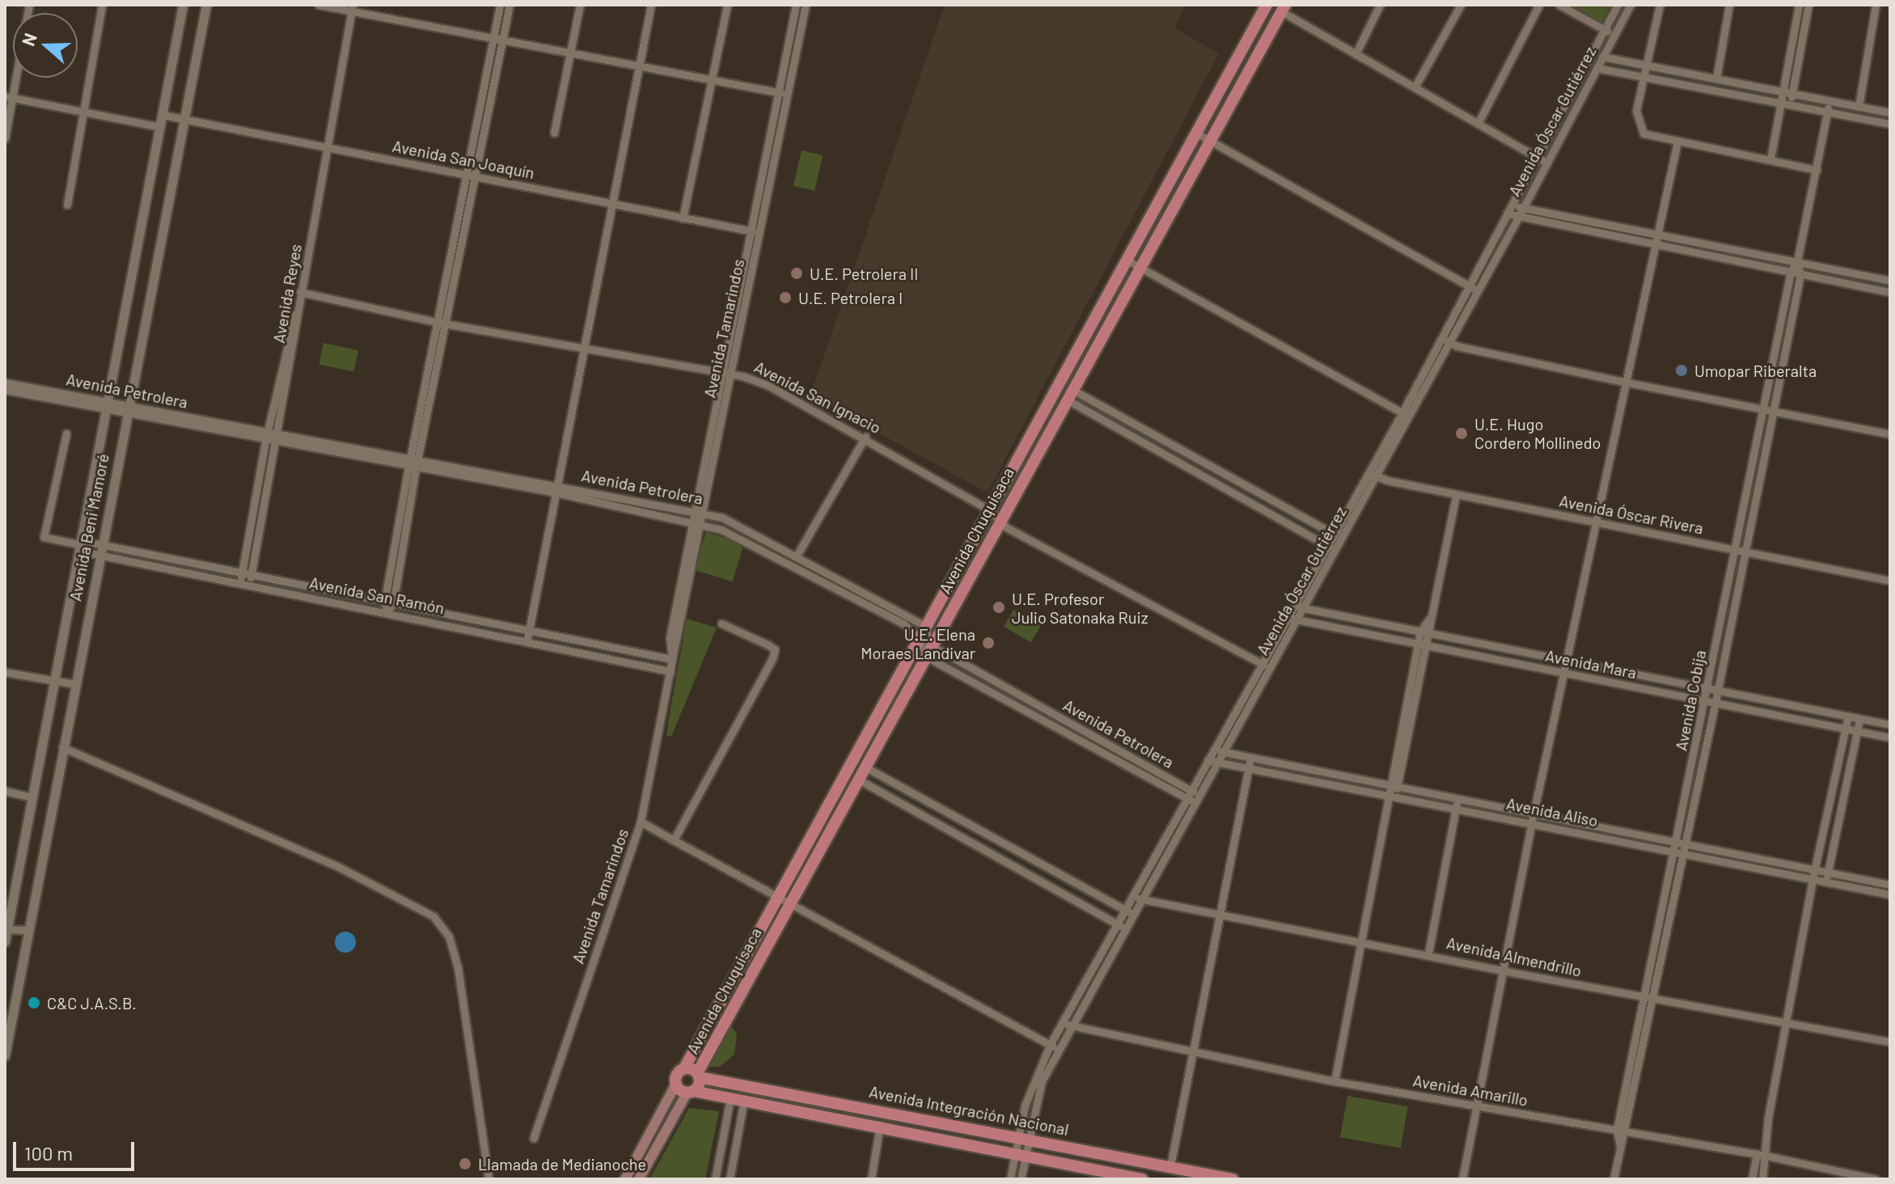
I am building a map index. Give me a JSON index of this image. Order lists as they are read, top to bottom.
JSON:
{
  "streets": {
    "main road": ["Avenida Chuquisaca", "Avenida Integración Nacional"],
    "street": [
      "Avenida Óscar Gutiérrez",
      "Avenida San Joaquín",
      "Avenida Reyes",
      "Avenida Tamarindos",
      "Avenida Petrolera",
      "Avenida San Ignacio",
      "Avenida Óscar Rivera",
      "Avenida Beni Mamoré",
      "Avenida San Ramón",
      "Avenida Mara",
      "Avenida Cobija",
      "Avenida Aliso",
      "Avenida Almendrillo",
      "Avenida Amarillo"
    ]
  },
  "crossings": [
    ["Avenida Óscar Gutiérrez", "Avenida Petrolera"],
    ["Avenida Óscar Gutiérrez", "Avenida San Ignacio"],
    ["Avenida Óscar Gutiérrez", "Avenida Óscar Rivera"],
    ["Avenida Óscar Gutiérrez", "Avenida Mara"],
    ["Avenida Óscar Gutiérrez", "Avenida Aliso"],
    ["Avenida Óscar Gutiérrez", "Avenida Almendrillo"],
    ["Avenida Óscar Gutiérrez", "Avenida Amarillo"],
    ["Avenida Óscar Gutiérrez", "Avenida Integración Nacional"],
    ["Avenida San Joaquín", "Avenida Reyes"],
    ["Avenida San Joaquín", "Avenida Tamarindos"],
    ["Avenida San Joaquín", "Avenida Beni Mamoré"],
    ["Avenida Reyes", "Avenida Petrolera"],
    ["Avenida Reyes", "Avenida San Ignacio"],
    ["Avenida Reyes", "Avenida San Ramón"],
    ["Avenida Tamarindos", "Avenida Petrolera"],
    ["Avenida Tamarindos", "Avenida San Ignacio"],
    ["Avenida Tamarindos", "Avenida San Ramón"],
    ["Avenida Petrolera", "Avenida Beni Mamoré"],
    ["Avenida Petrolera", "Avenida Chuquisaca"],
    ["Avenida San Ignacio", "Avenida Chuquisaca"],
    ["Avenida Óscar Rivera", "Avenida Cobija"],
    ["Avenida Beni Mamoré", "Avenida San Ramón"],
    ["Avenida Chuquisaca", "Avenida Integración Nacional"],
    ["Avenida Mara", "Avenida Cobija"],
    ["Avenida Cobija", "Avenida Aliso"],
    ["Avenida Cobija", "Avenida Almendrillo"],
    ["Avenida Cobija", "Avenida Amarillo"]
  ],
  "places": [
    "U.E. Petrolera II",
    "U.E. Petrolera I",
    "Umopar Riberalta",
    "U.E. Hugo Cordero Mollinedo",
    "U.E. Profesor Julio Satonaka Ruiz",
    "U.E. Elena Moraes Landivar",
    "C&C J.A.S.B.",
    "Llamada de Medianoche"
  ],
  "scale_bar": "100 m",
  "north": "left"
}
